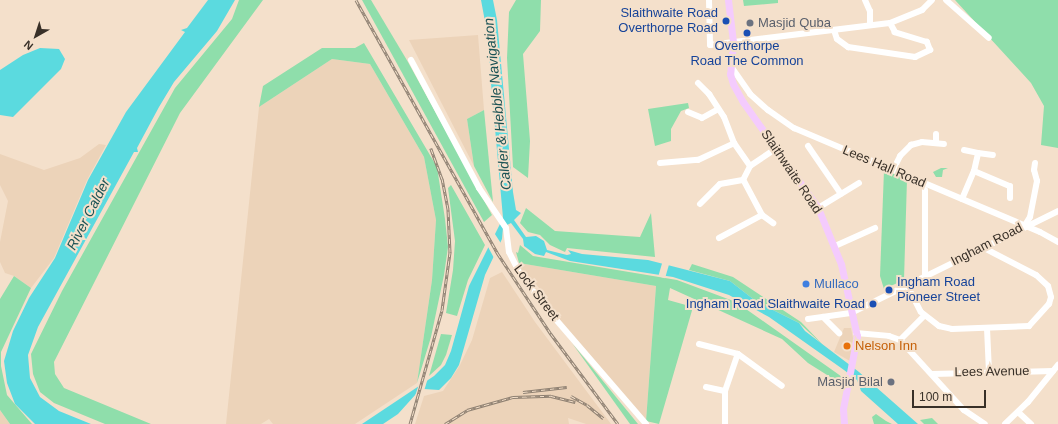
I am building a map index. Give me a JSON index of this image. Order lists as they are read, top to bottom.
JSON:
{
  "streets": {
    "main road": ["Slaithwaite Road"],
    "street": [
      "Lees Hall Road",
      "Ingham Road",
      "Lock Street",
      "Lees Avenue"
    ]
  },
  "crossings": [
    ["Lees Hall Road", "Slaithwaite Road"],
    ["Lees Hall Road", "Ingham Road"],
    ["Slaithwaite Road", "Ingham Road"]
  ],
  "water": ["Calder & Hebble Navigation", "River Calder"],
  "places": [
    "Slaithwaite Road Overthorpe Road",
    "Masjid Quba",
    "Overthorpe Road The Common",
    "Mullaco",
    "Ingham Road Pioneer Street",
    "Ingham Road Slaithwaite Road",
    "Nelson Inn",
    "Masjid Bilal"
  ],
  "scale_bar": "100 m",
  "north": "bottom left"
}
